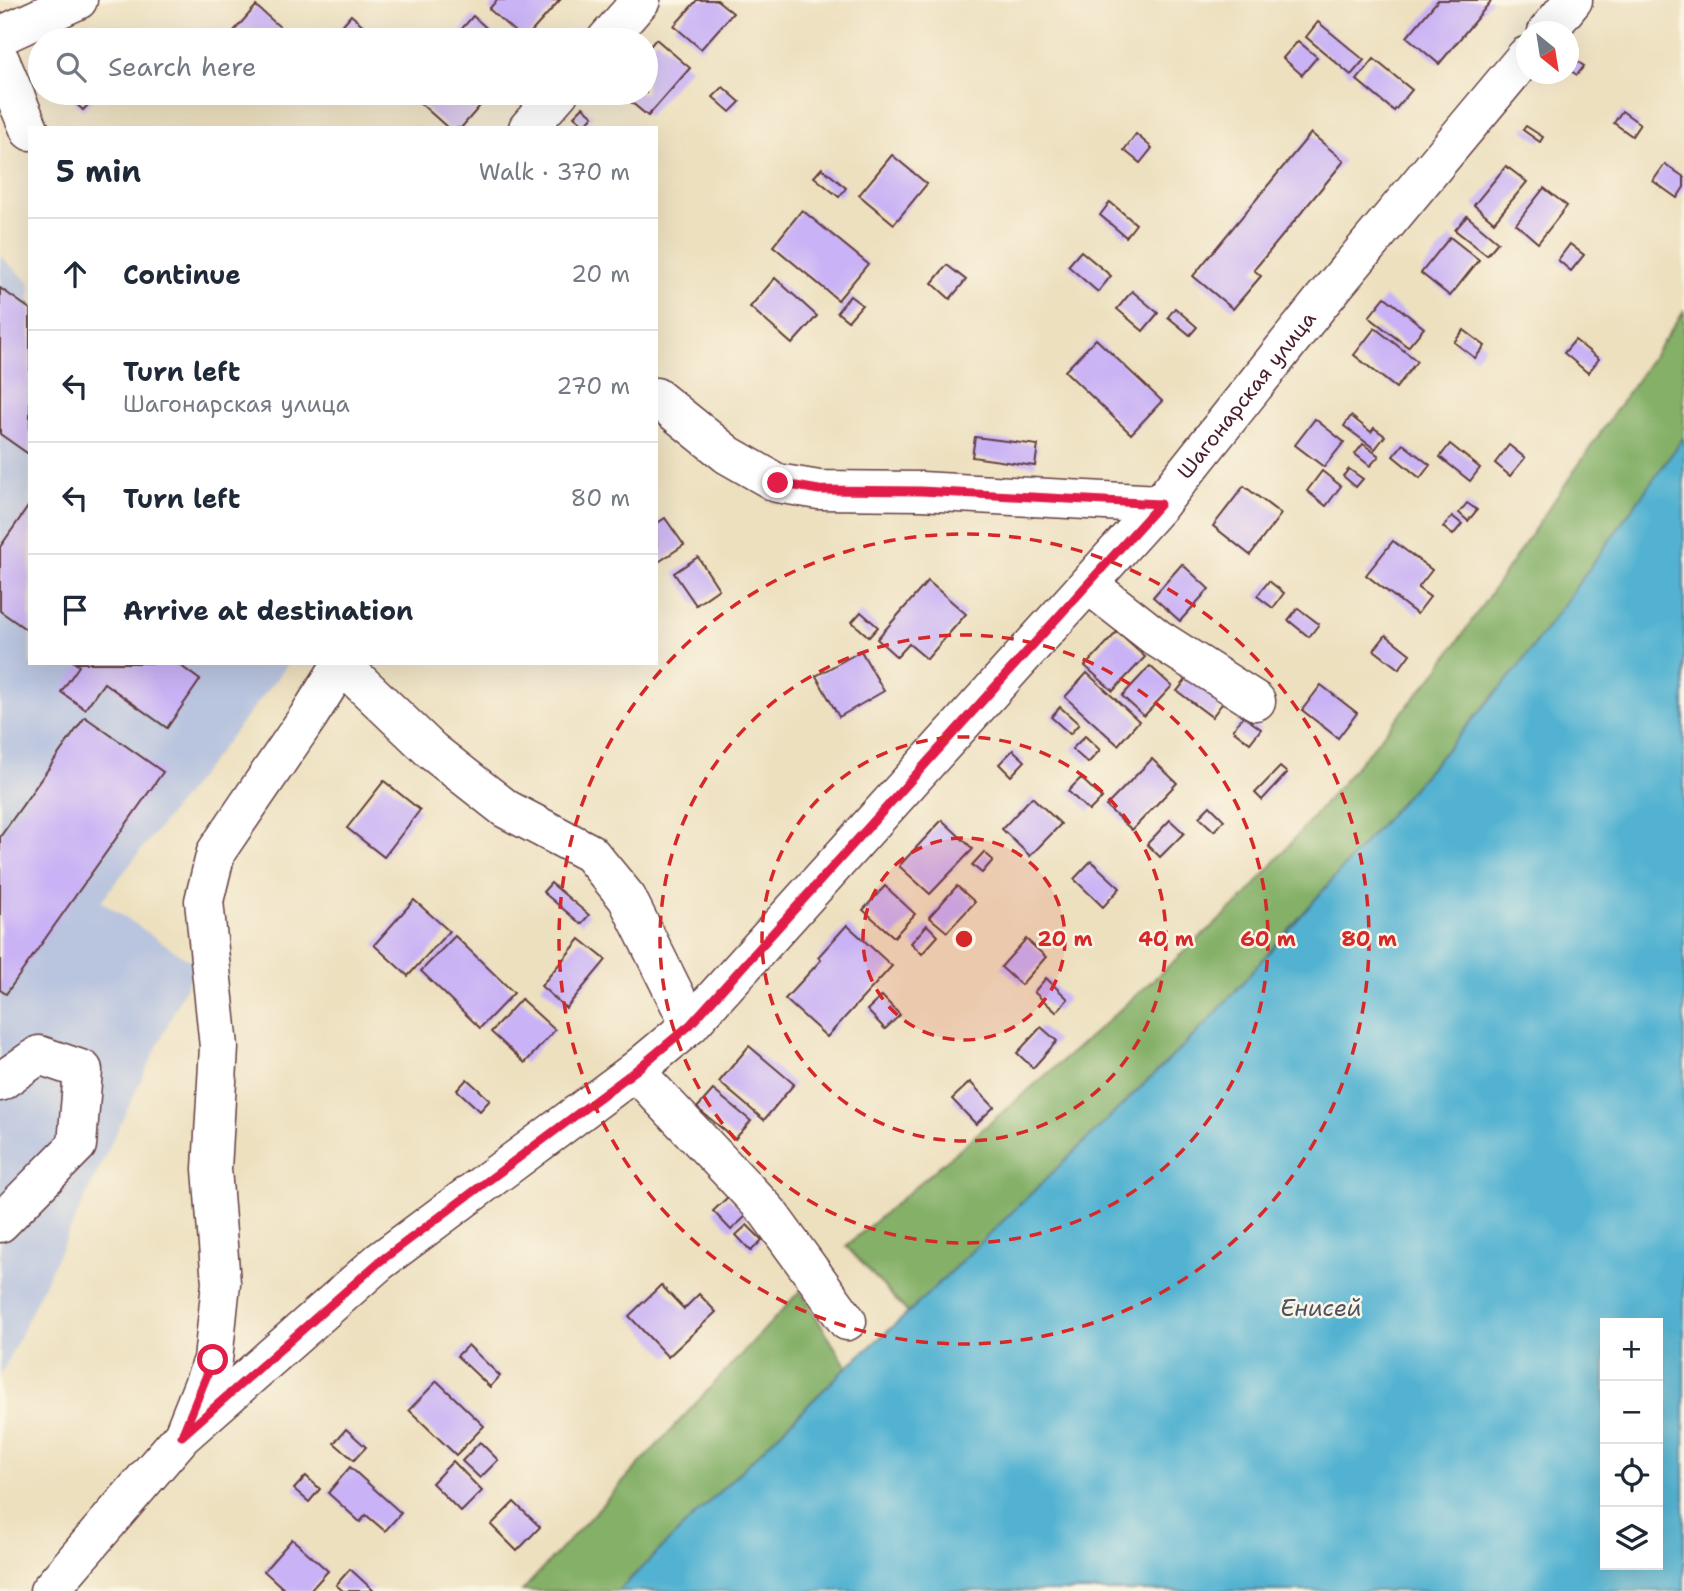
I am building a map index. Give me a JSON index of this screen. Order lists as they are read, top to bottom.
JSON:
{
  "streets": {
    "street": ["Шагонарская улица"]
  },
  "water": ["Енисей"],
  "north": "bottom right",
  "page": {
    "search": "Search here",
    "heading": ["5 min", "Walk · 370 m"],
    "list": [
      ["Continue", "20 m"],
      ["Turn left", "Шагонарская улица", "270 m"],
      ["Turn left", "80 m"],
      "Arrive at destination"
    ],
    "map_buttons": ["+", "−"]
  },
  "rings": [
    "20 m",
    "40 m",
    "60 m",
    "80 m"
  ]
}
